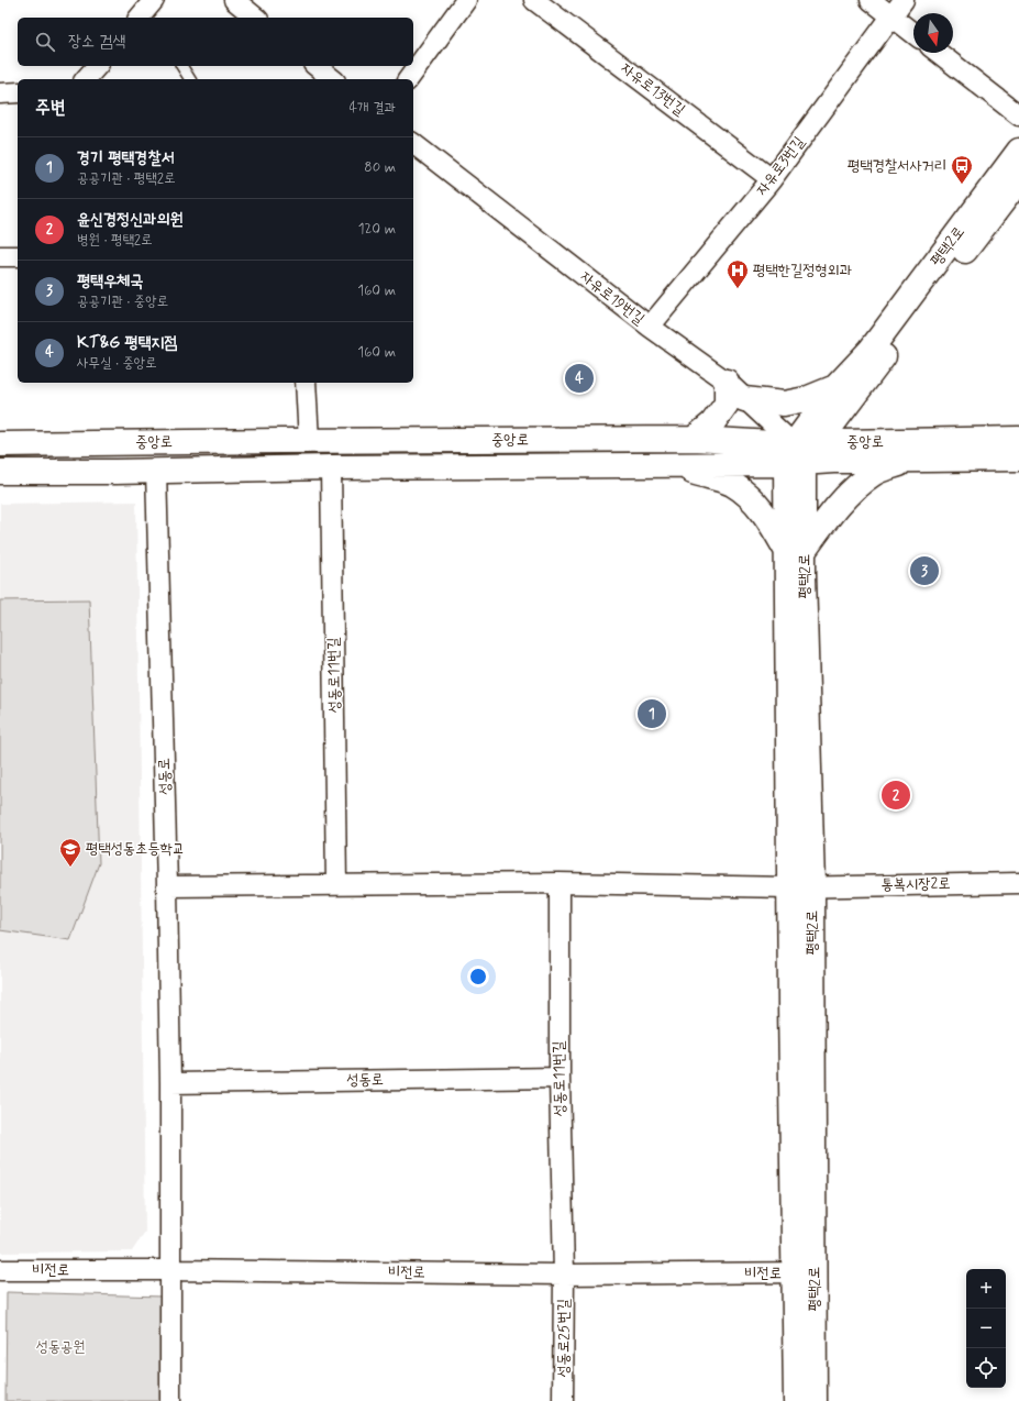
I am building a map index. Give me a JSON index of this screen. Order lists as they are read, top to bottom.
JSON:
{
  "streets": {
    "street": [
      "자유로13번길",
      "자유로3번길",
      "평택2로",
      "자유로19번길",
      "중앙로",
      "성동로11번길",
      "성동로",
      "통복시장2로",
      "비전로",
      "성동로25번길"
    ]
  },
  "crossings": [
    ["자유로13번길", "자유로3번길"],
    ["자유로3번길", "자유로19번길"],
    ["평택2로", "자유로19번길"],
    ["평택2로", "중앙로"],
    ["평택2로", "통복시장2로"],
    ["평택2로", "비전로"],
    ["자유로19번길", "중앙로"],
    ["중앙로", "성동로11번길"],
    ["중앙로", "성동로"],
    ["성동로11번길", "성동로"],
    ["성동로11번길", "비전로"],
    ["성동로11번길", "성동로25번길"],
    ["성동로", "비전로"],
    ["비전로", "성동로25번길"]
  ],
  "parks": ["성동공원"],
  "places": {
    "bus stop": ["평택경찰서사거리"],
    "hospital": ["평택한길정형외과"],
    "school or university": ["평택성동초등학교"]
  },
  "north": "bottom",
  "page": {
    "search": "장소 검색",
    "heading": ["주변", "4개 결과"],
    "list": [
      {
        "mark": "1",
        "name": "경기 평택경찰서",
        "note": "공공기관 · 평택2로",
        "value": "80 m"
      },
      {
        "mark": "2",
        "name": "윤신경정신과의원",
        "note": "병원 · 평택2로",
        "value": "120 m"
      },
      {
        "mark": "3",
        "name": "평택우체국",
        "note": "공공기관 · 중앙로",
        "value": "160 m"
      },
      {
        "mark": "4",
        "name": "KT&G 평택지점",
        "note": "사무실 · 중앙로",
        "value": "160 m"
      }
    ],
    "pins": [
      "4",
      "3",
      "1",
      "2"
    ],
    "map_buttons": ["+", "−"]
  }
}
